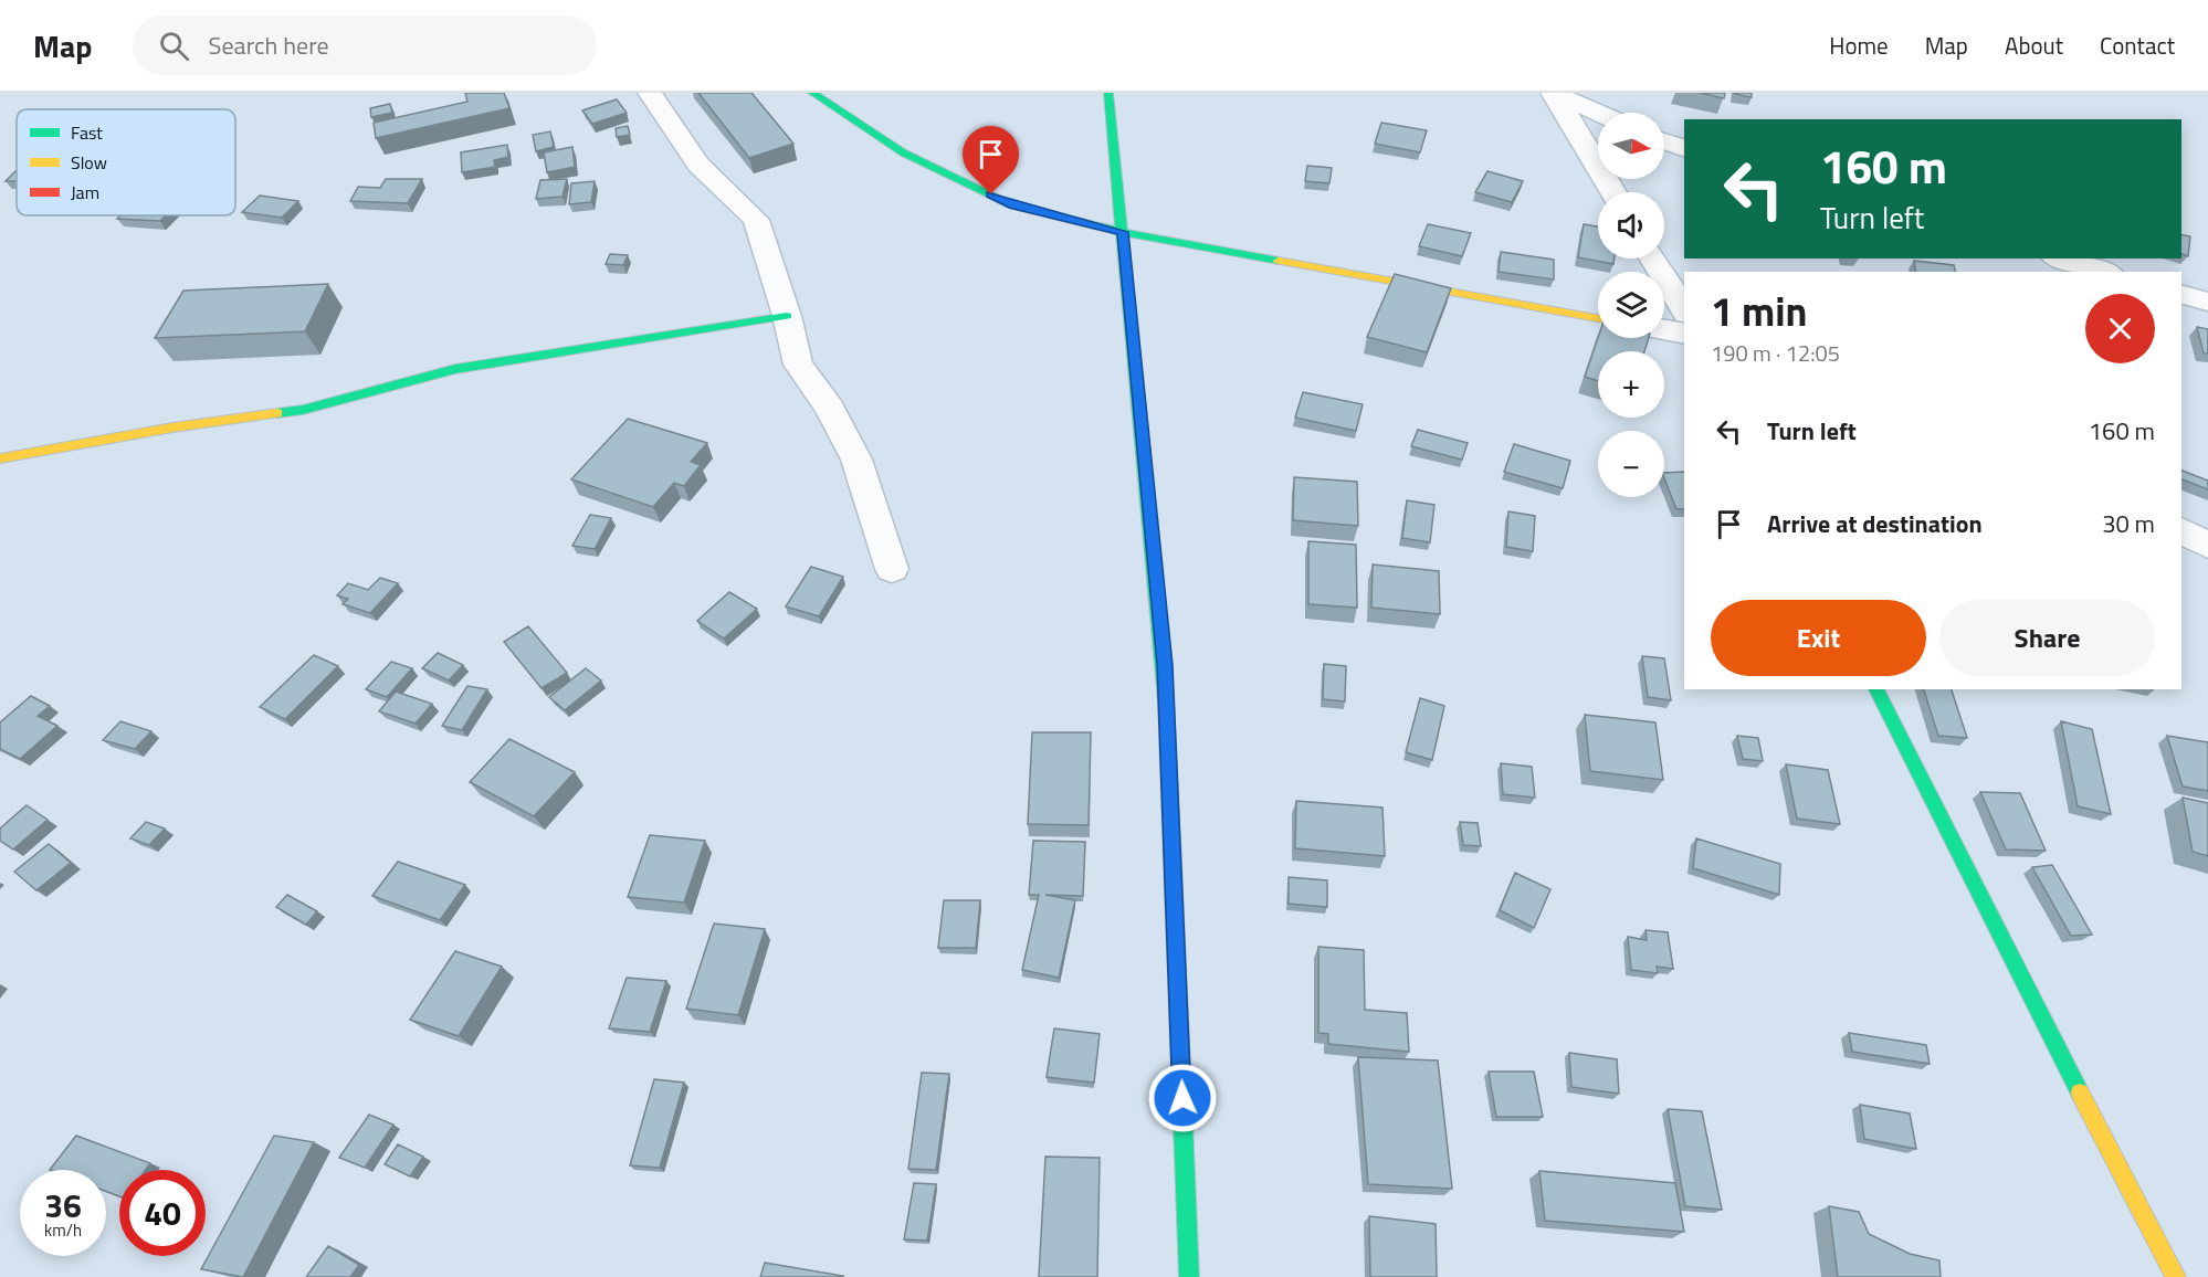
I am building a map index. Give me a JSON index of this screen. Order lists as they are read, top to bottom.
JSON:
{
  "legend": ["Fast", "Slow", "Jam"],
  "north": "right",
  "page": {
    "header": "Map",
    "search": "Search here",
    "nav": [
      "Home",
      "Map",
      "About",
      "Contact"
    ],
    "map_buttons": ["+", "−"],
    "turn": ["160 m", "Turn left"],
    "heading": ["1 min", "190 m · 12:05"],
    "list": [
      {
        "name": "Turn left",
        "value": "160 m"
      },
      {
        "name": "Arrive at destination",
        "value": "30 m"
      }
    ],
    "buttons": ["Exit", "Share"],
    "speed": "36 km/h",
    "limit": "40"
  }
}
